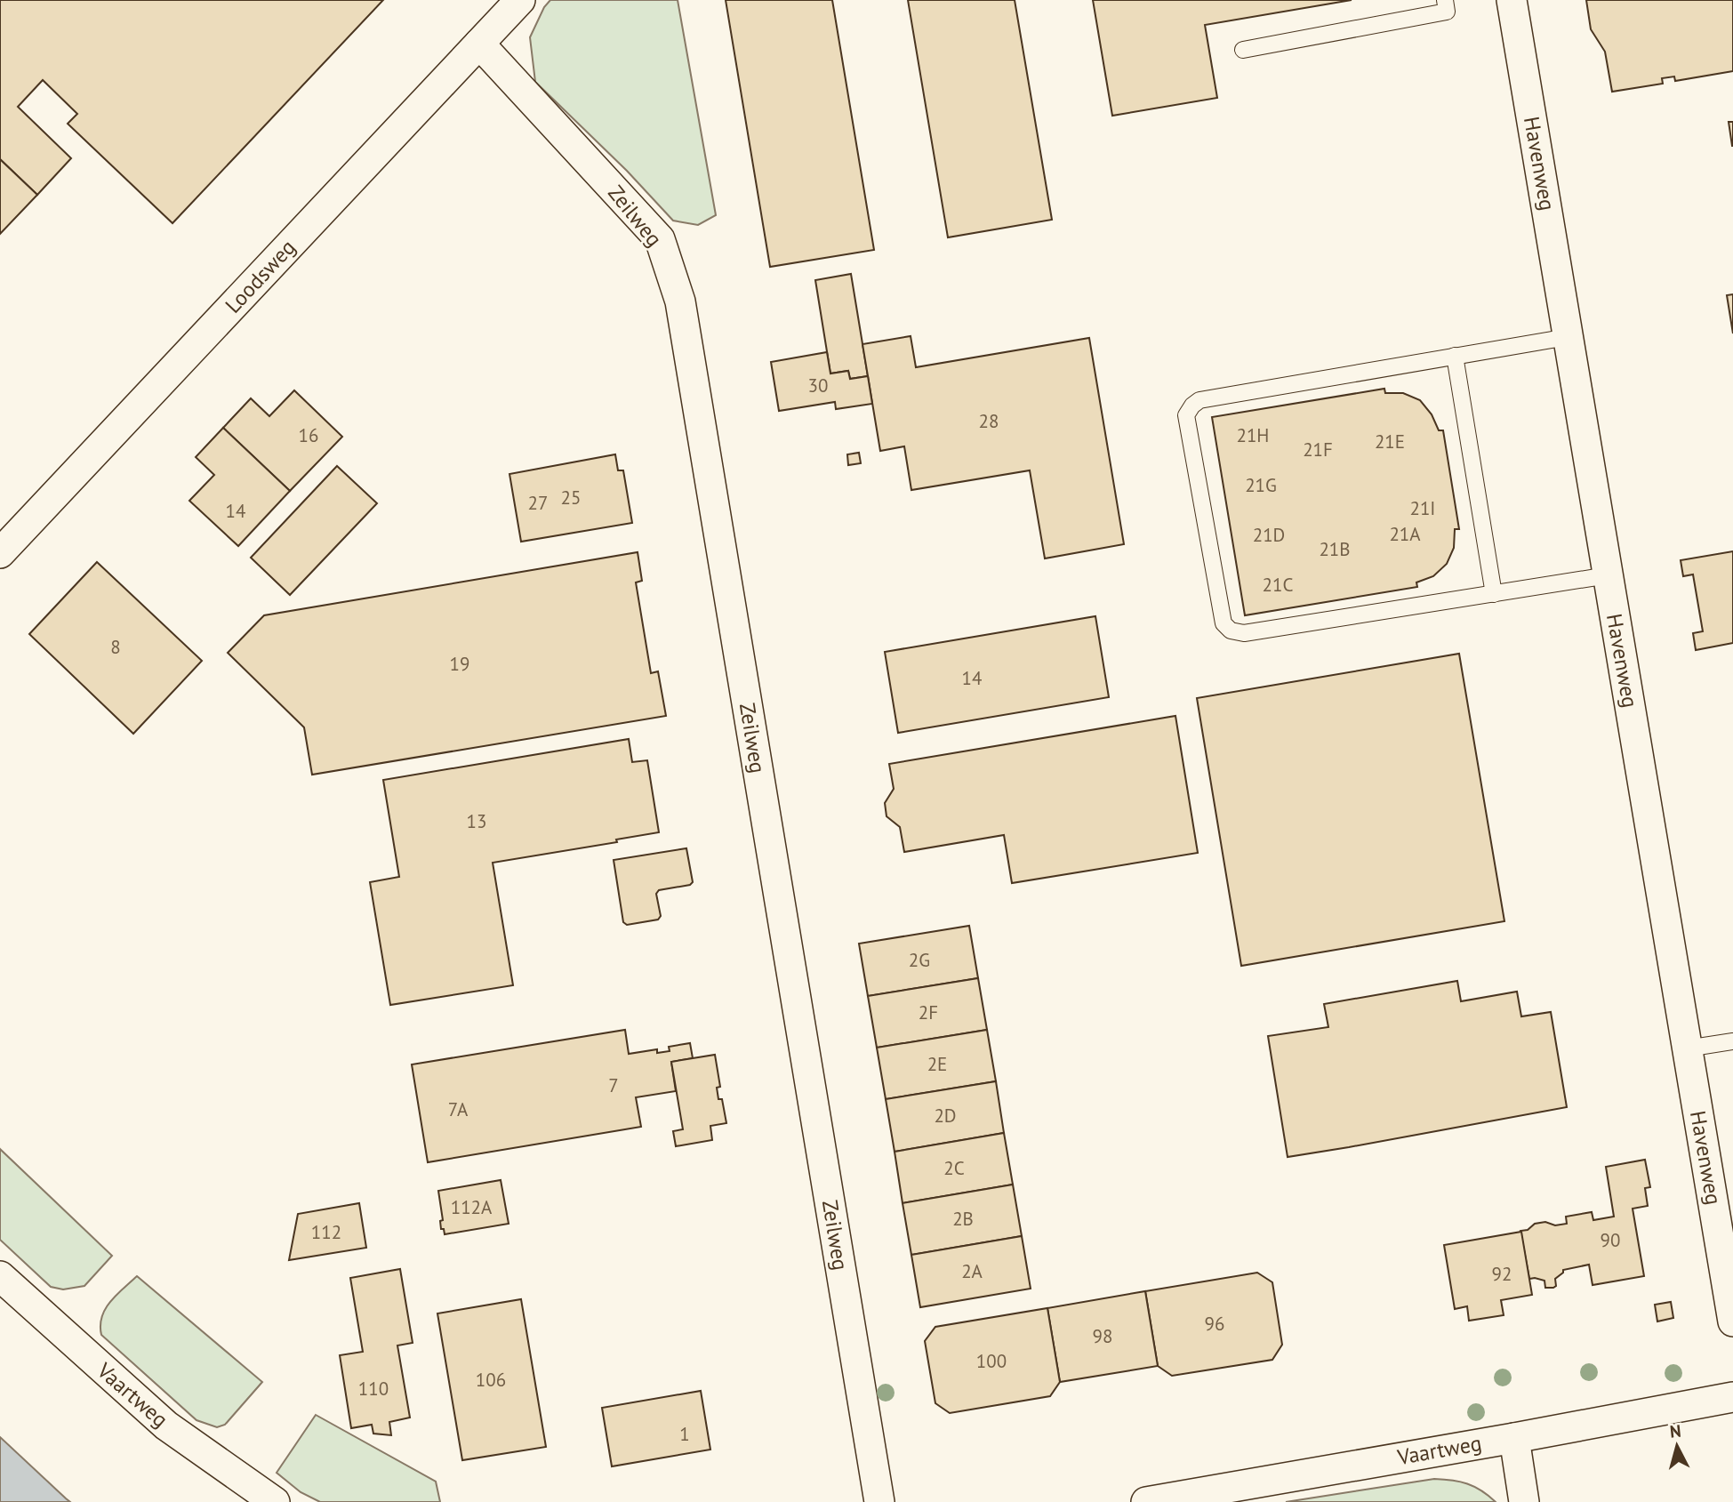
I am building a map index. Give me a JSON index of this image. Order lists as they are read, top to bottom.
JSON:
{
  "streets": {
    "street": [
      "Havenweg",
      "Zeilweg",
      "Loodsweg",
      "Vaartweg"
    ]
  },
  "crossings": [
    ["Zeilweg", "Loodsweg"]
  ],
  "house_numbers": [
    "30",
    "28",
    "16",
    "21H",
    "21E",
    "21F",
    "21G",
    "25",
    "27",
    "21I",
    "14",
    "21A",
    "21D",
    "21B",
    "21C",
    "8",
    "19",
    "14",
    "13",
    "2G",
    "2F",
    "2E",
    "7",
    "7A",
    "2D",
    "2C",
    "112A",
    "2B",
    "112",
    "90",
    "2A",
    "92",
    "96",
    "98",
    "100",
    "106",
    "110",
    "1"
  ],
  "north": "top"
}
